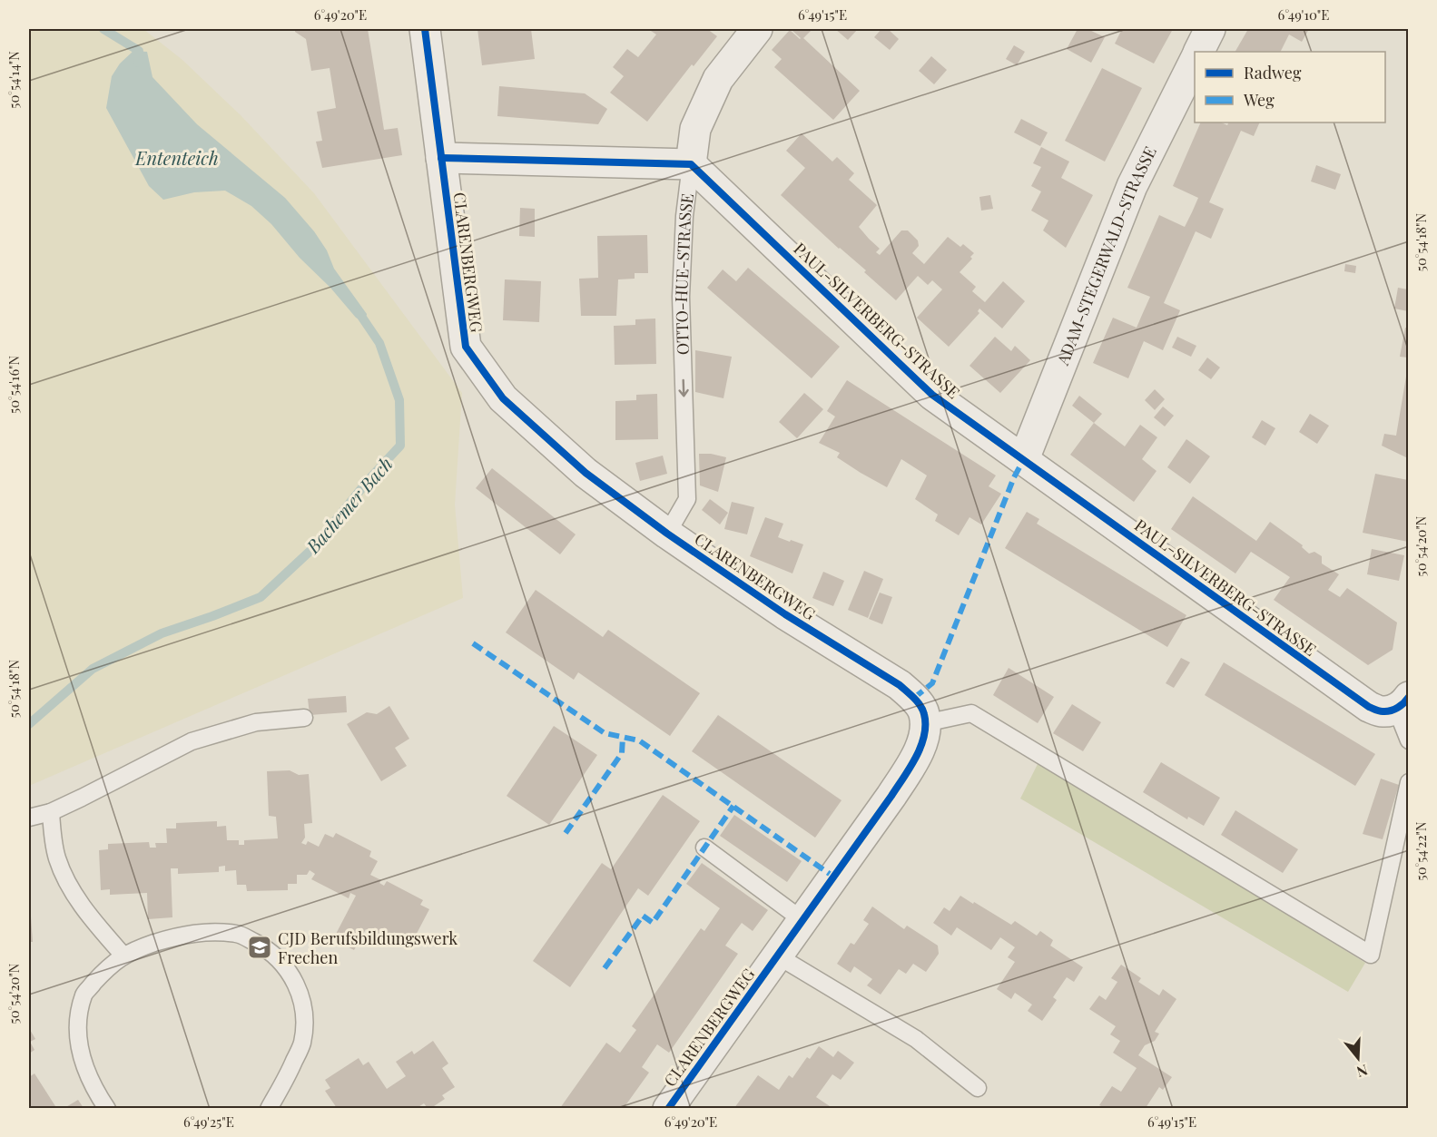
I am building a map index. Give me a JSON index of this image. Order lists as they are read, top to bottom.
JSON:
{
  "streets": {
    "street": [
      "ADAM-STEGERWALD-STRASSE",
      "CLARENBERGWEG",
      "OTTO-HUE-STRASSE",
      "PAUL-SILVERBERG-STRASSE"
    ]
  },
  "crossings": [
    ["ADAM-STEGERWALD-STRASSE", "PAUL-SILVERBERG-STRASSE"],
    ["CLARENBERGWEG", "OTTO-HUE-STRASSE"],
    ["OTTO-HUE-STRASSE", "PAUL-SILVERBERG-STRASSE"]
  ],
  "one_way": ["OTTO-HUE-STRASSE"],
  "water": ["Ententeich", "Bachemer Bach"],
  "places": {
    "school or university": ["CJD Berufsbildungswerk Frechen"]
  },
  "legend": ["Radweg", "Weg"],
  "north": "bottom",
  "coordinates": [
    "6°49'20\"E",
    "6°49'15\"E",
    "6°49'10\"E",
    "50°54'14\"N",
    "50°54'18\"N",
    "50°54'16\"N",
    "50°54'20\"N",
    "50°54'22\"N",
    "6°49'25\"E"
  ]
}
